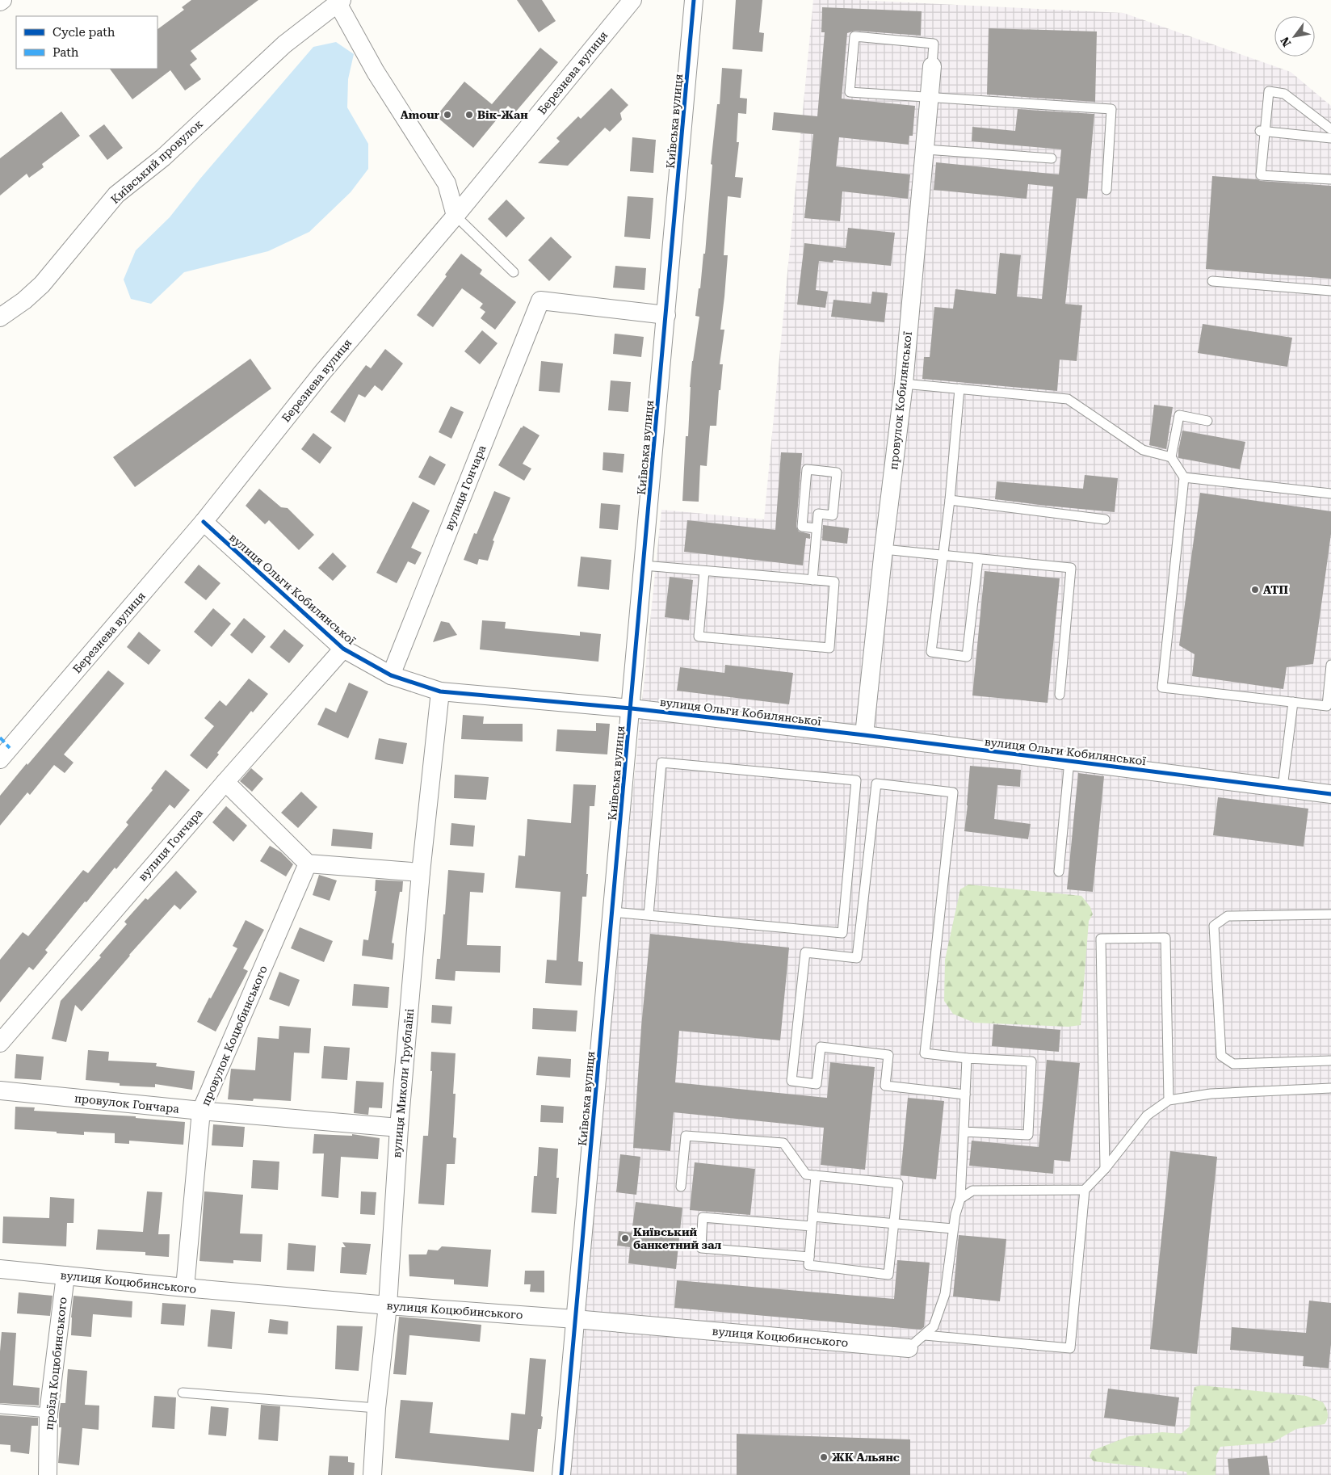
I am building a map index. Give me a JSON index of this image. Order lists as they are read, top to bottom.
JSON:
{
  "streets": {
    "street": [
      "Березнева вулиця",
      "Київська вулиця",
      "Київський провулок",
      "провулок Кобилянської",
      "вулиця Гончара",
      "вулиця Ольги Кобилянської",
      "провулок Коцюбинського",
      "вулиця Миколи Трублаїні",
      "провулок Гончара",
      "вулиця Коцюбинського",
      "проїзд Коцюбинського"
    ]
  },
  "crossings": [
    ["Березнева вулиця", "вулиця Ольги Кобилянської"],
    ["Київська вулиця", "вулиця Гончара"],
    ["Київська вулиця", "вулиця Ольги Кобилянської"],
    ["Київська вулиця", "вулиця Коцюбинського"],
    ["провулок Кобилянської", "вулиця Ольги Кобилянської"],
    ["вулиця Гончара", "вулиця Ольги Кобилянської"],
    ["вулиця Ольги Кобилянської", "вулиця Миколи Трублаїні"],
    ["провулок Коцюбинського", "провулок Гончара"],
    ["провулок Коцюбинського", "вулиця Коцюбинського"],
    ["вулиця Миколи Трублаїні", "провулок Гончара"],
    ["вулиця Миколи Трублаїні", "вулиця Коцюбинського"],
    ["вулиця Коцюбинського", "проїзд Коцюбинського"]
  ],
  "places": [
    "Amour",
    "Вік-Жан",
    "АТП",
    "Київський банкетний зал",
    "ЖК Альянс"
  ],
  "legend": ["Cycle path", "Path"],
  "north": "bottom left"
}
